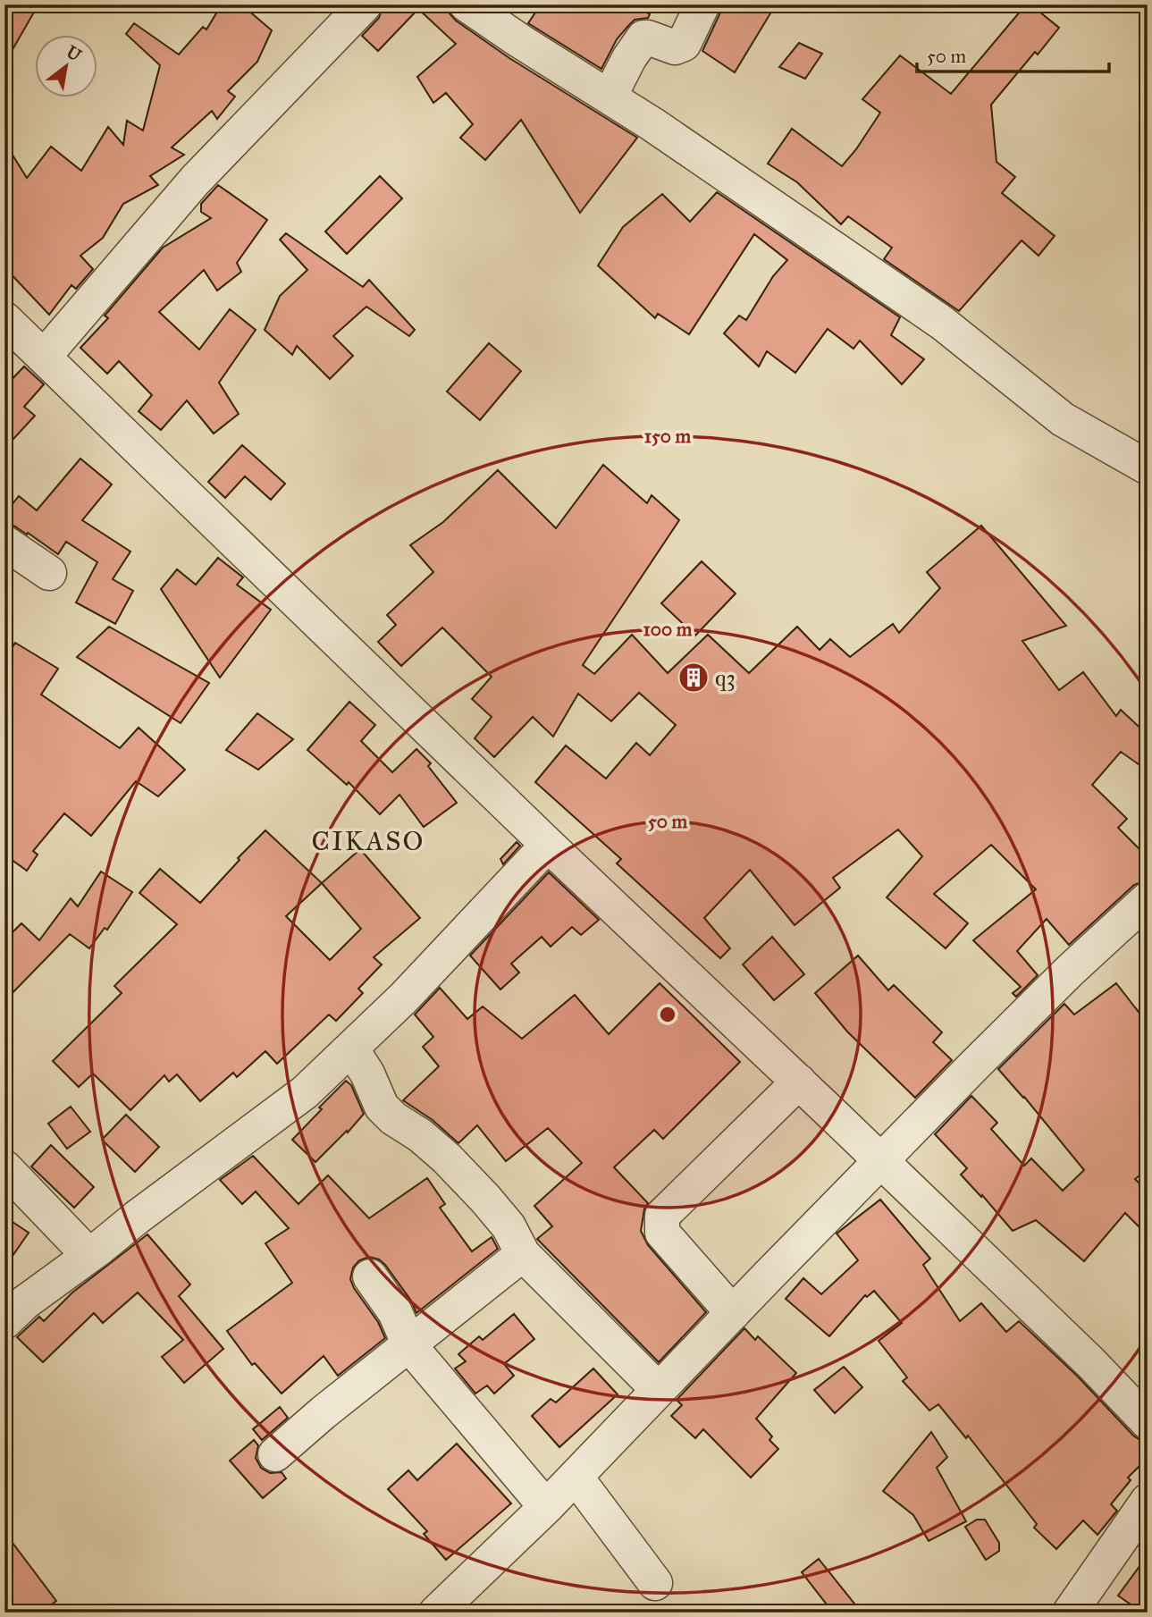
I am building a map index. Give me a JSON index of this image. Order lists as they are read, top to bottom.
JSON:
{
  "districts": ["CIKASO"],
  "places": {
    "building": ["q3"]
  },
  "scale_bar": "50 m",
  "north": "top right",
  "rings": ["150 m", "100 m", "50 m"]
}
